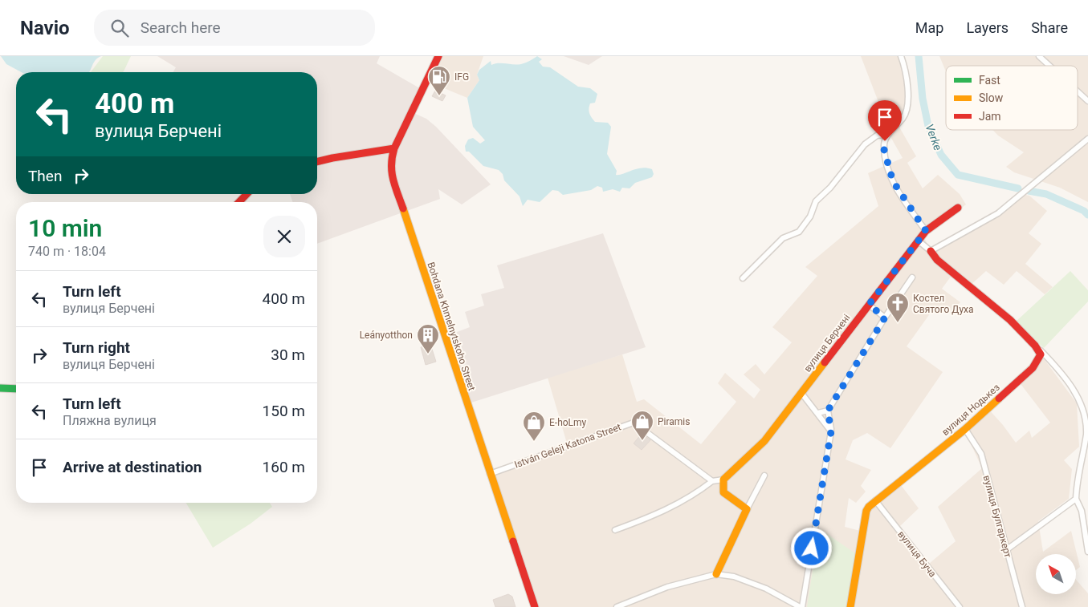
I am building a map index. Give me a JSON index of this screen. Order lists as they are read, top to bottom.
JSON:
{
  "streets": {
    "main road": ["Bohdana Khmelnytskoho Street", "вулиця Берчені", "вулиця Нодькез"],
    "street": ["István Geleji Katona Street", "вулиця Булгаркерт", "вулиця Буча"]
  },
  "crossings": [
    ["Bohdana Khmelnytskoho Street", "István Geleji Katona Street"],
    ["вулиця Нодькез", "вулиця Булгаркерт"],
    ["вулиця Нодькез", "вулиця Буча"]
  ],
  "water": ["Verke"],
  "places": {
    "fuel station": ["IFG"],
    "church": ["Костел Святого Духа"],
    "building": ["Leányotthon"],
    "shop": ["Piramis", "E-hoLmy"]
  },
  "legend": ["Fast", "Slow", "Jam"],
  "north": "top left",
  "page": {
    "header": "Navio",
    "search": "Search here",
    "nav": ["Map", "Layers", "Share"],
    "turn": ["400 m", "вулиця Берчені"],
    "then": "Then",
    "heading": ["10 min", "740 m · 18:04"],
    "list": [
      {
        "name": "Turn left",
        "note": "вулиця Берчені",
        "value": "400 m"
      },
      {
        "name": "Turn right",
        "note": "вулиця Берчені",
        "value": "30 m"
      },
      {
        "name": "Turn left",
        "note": "Пляжна вулиця",
        "value": "150 m"
      },
      {
        "name": "Arrive at destination",
        "value": "160 m"
      }
    ]
  }
}
